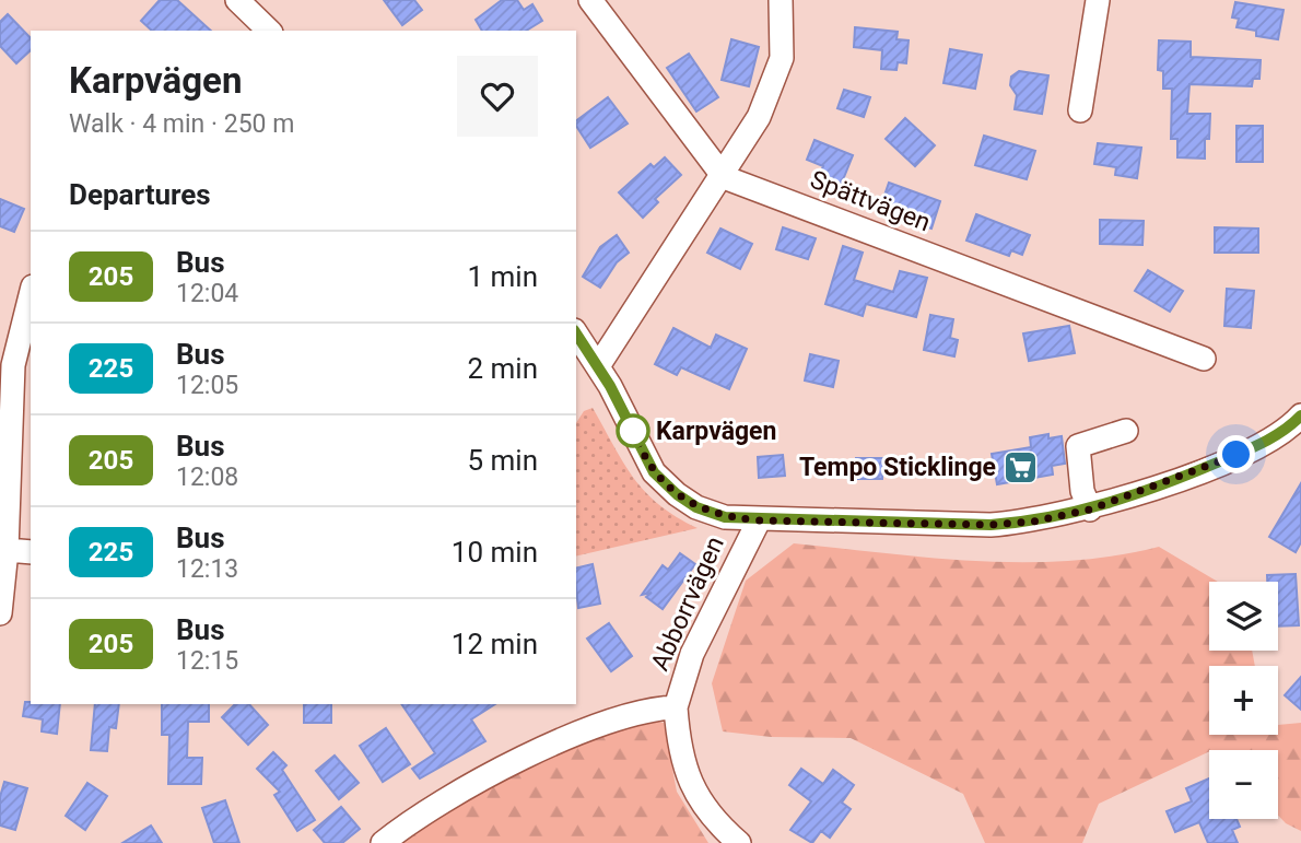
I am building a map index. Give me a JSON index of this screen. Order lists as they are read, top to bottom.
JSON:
{
  "streets": {
    "street": ["Spättvägen", "Abborrvägen"]
  },
  "places": {
    "other": ["Karpvägen"],
    "supermarket": ["Tempo Sticklinge"]
  },
  "lines": ["bus line 205"],
  "page": {
    "heading": [
      ["Karpvägen", "Walk · 4 min · 250 m"],
      "Departures"
    ],
    "list": [
      {
        "mark": "205",
        "name": "Bus",
        "note": "12:04",
        "value": "1 min"
      },
      {
        "mark": "225",
        "name": "Bus",
        "note": "12:05",
        "value": "2 min"
      },
      {
        "mark": "205",
        "name": "Bus",
        "note": "12:08",
        "value": "5 min"
      },
      {
        "mark": "225",
        "name": "Bus",
        "note": "12:13",
        "value": "10 min"
      },
      {
        "mark": "205",
        "name": "Bus",
        "note": "12:15",
        "value": "12 min"
      }
    ],
    "map_buttons": ["+", "−"]
  }
}
